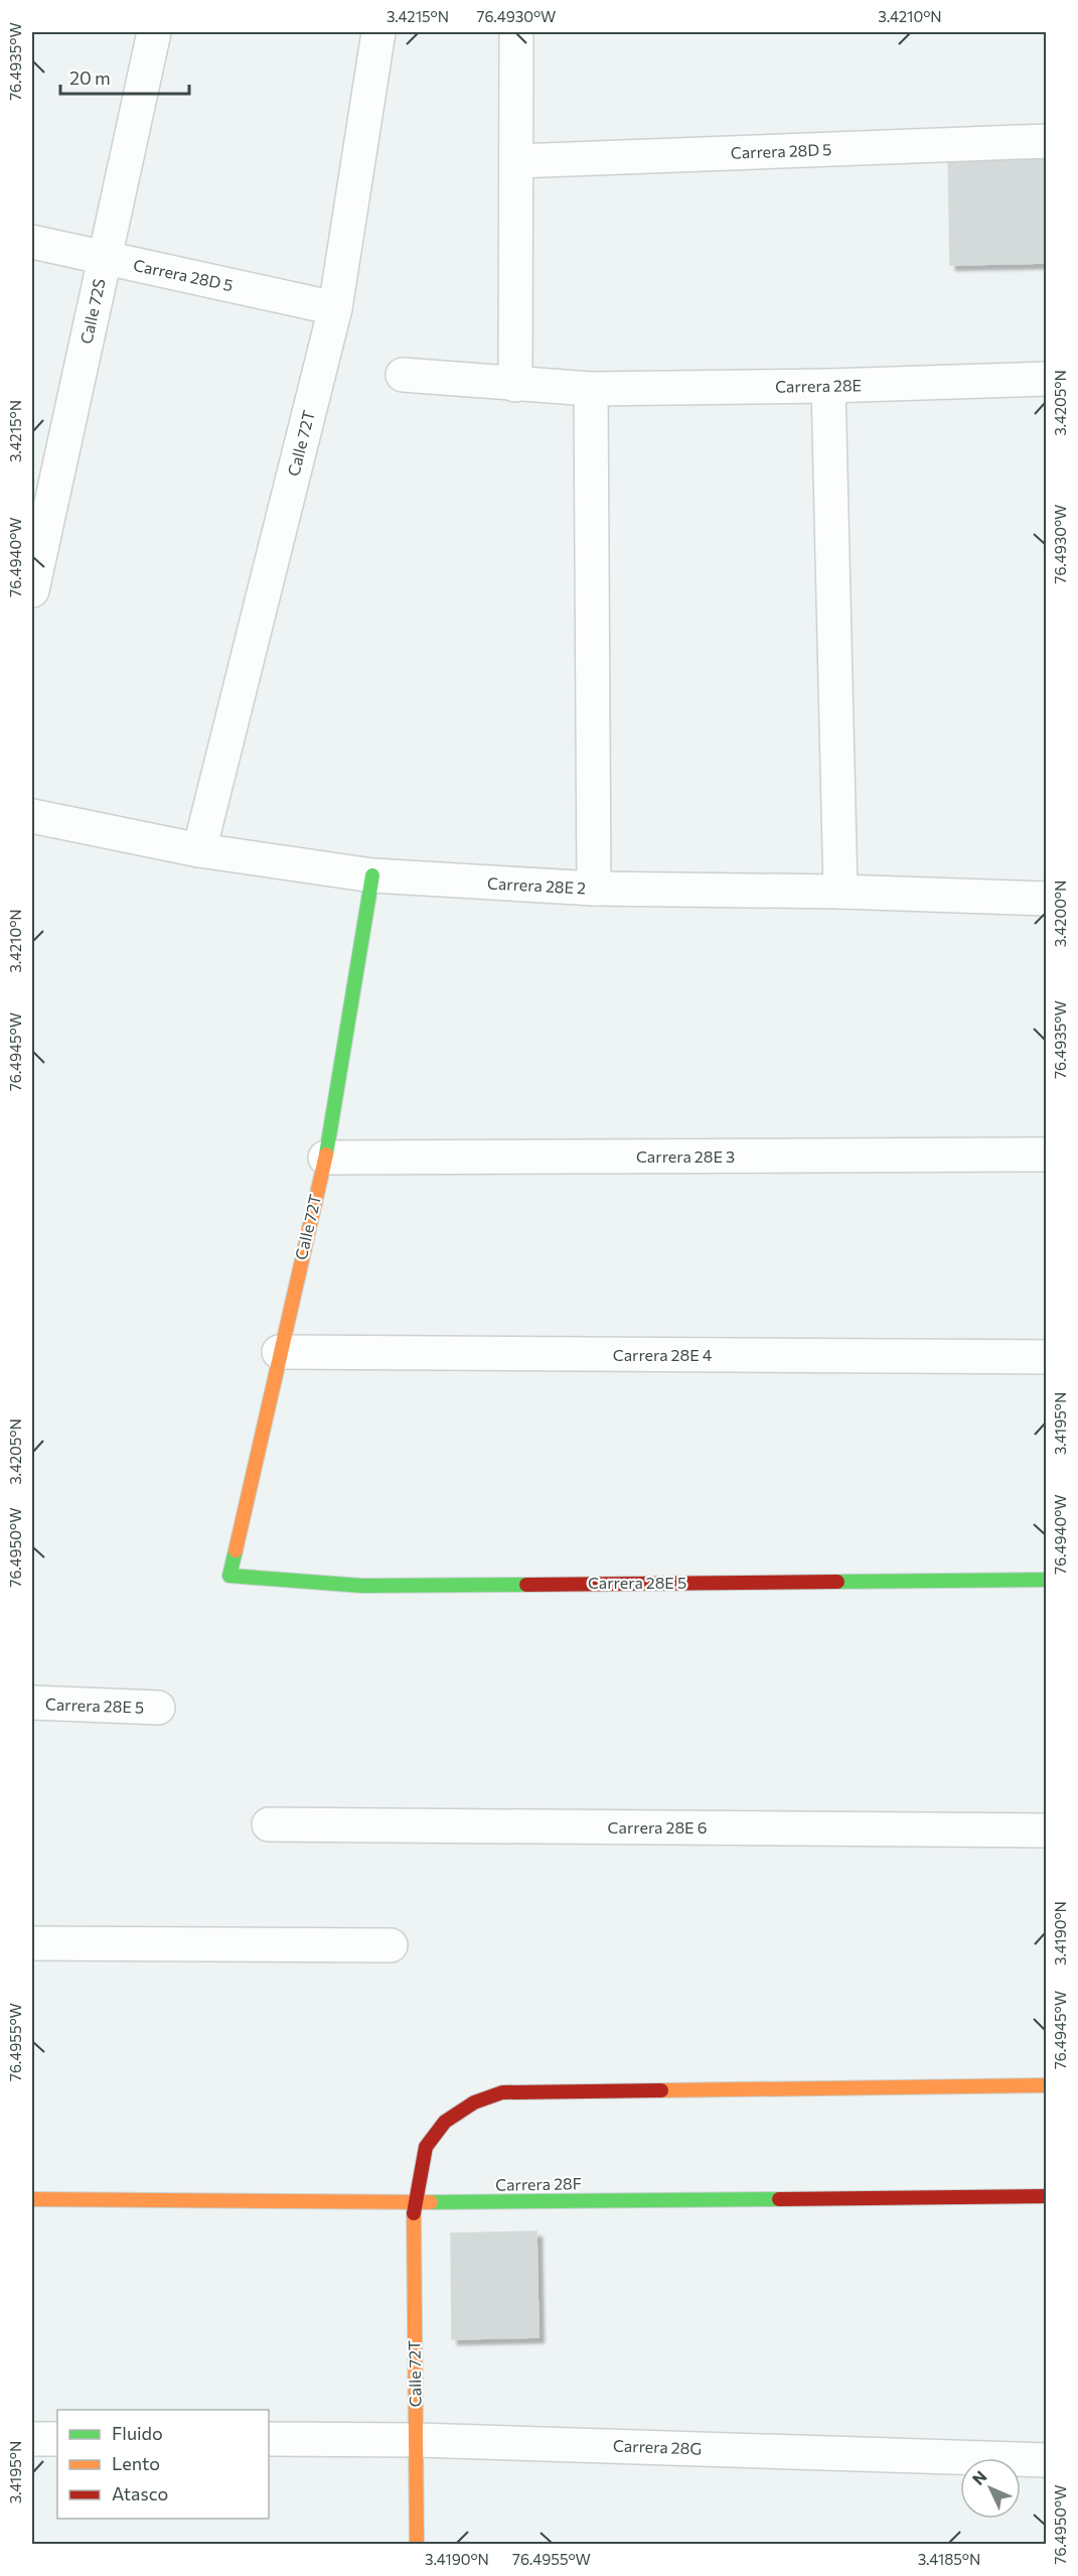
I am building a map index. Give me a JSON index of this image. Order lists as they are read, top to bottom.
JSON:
{
  "streets": {
    "street": [
      "Carrera 28D 5",
      "Calle 72S",
      "Carrera 28E",
      "Calle 72T",
      "Carrera 28E 2",
      "Carrera 28E 3",
      "Carrera 28E 4",
      "Carrera 28E 5",
      "Carrera 28E 6",
      "Carrera 28F",
      "Carrera 28G"
    ]
  },
  "crossings": [
    ["Carrera 28D 5", "Calle 72S"],
    ["Carrera 28D 5", "Calle 72T"],
    ["Calle 72T", "Carrera 28E 2"],
    ["Calle 72T", "Carrera 28E 3"],
    ["Calle 72T", "Carrera 28E 4"],
    ["Calle 72T", "Carrera 28E 5"],
    ["Calle 72T", "Carrera 28F"],
    ["Calle 72T", "Carrera 28G"]
  ],
  "legend": ["Fluido", "Lento", "Atasco"],
  "scale_bar": "20 m",
  "north": "top left",
  "coordinates": [
    "3.4215°N",
    "76.4930°W",
    "3.4210°N",
    "76.4935°W",
    "3.4205°N",
    "76.4940°W",
    "3.4200°N",
    "76.4945°W",
    "3.4195°N",
    "76.4950°W",
    "3.4190°N",
    "76.4955°W",
    "3.4185°N"
  ]
}
